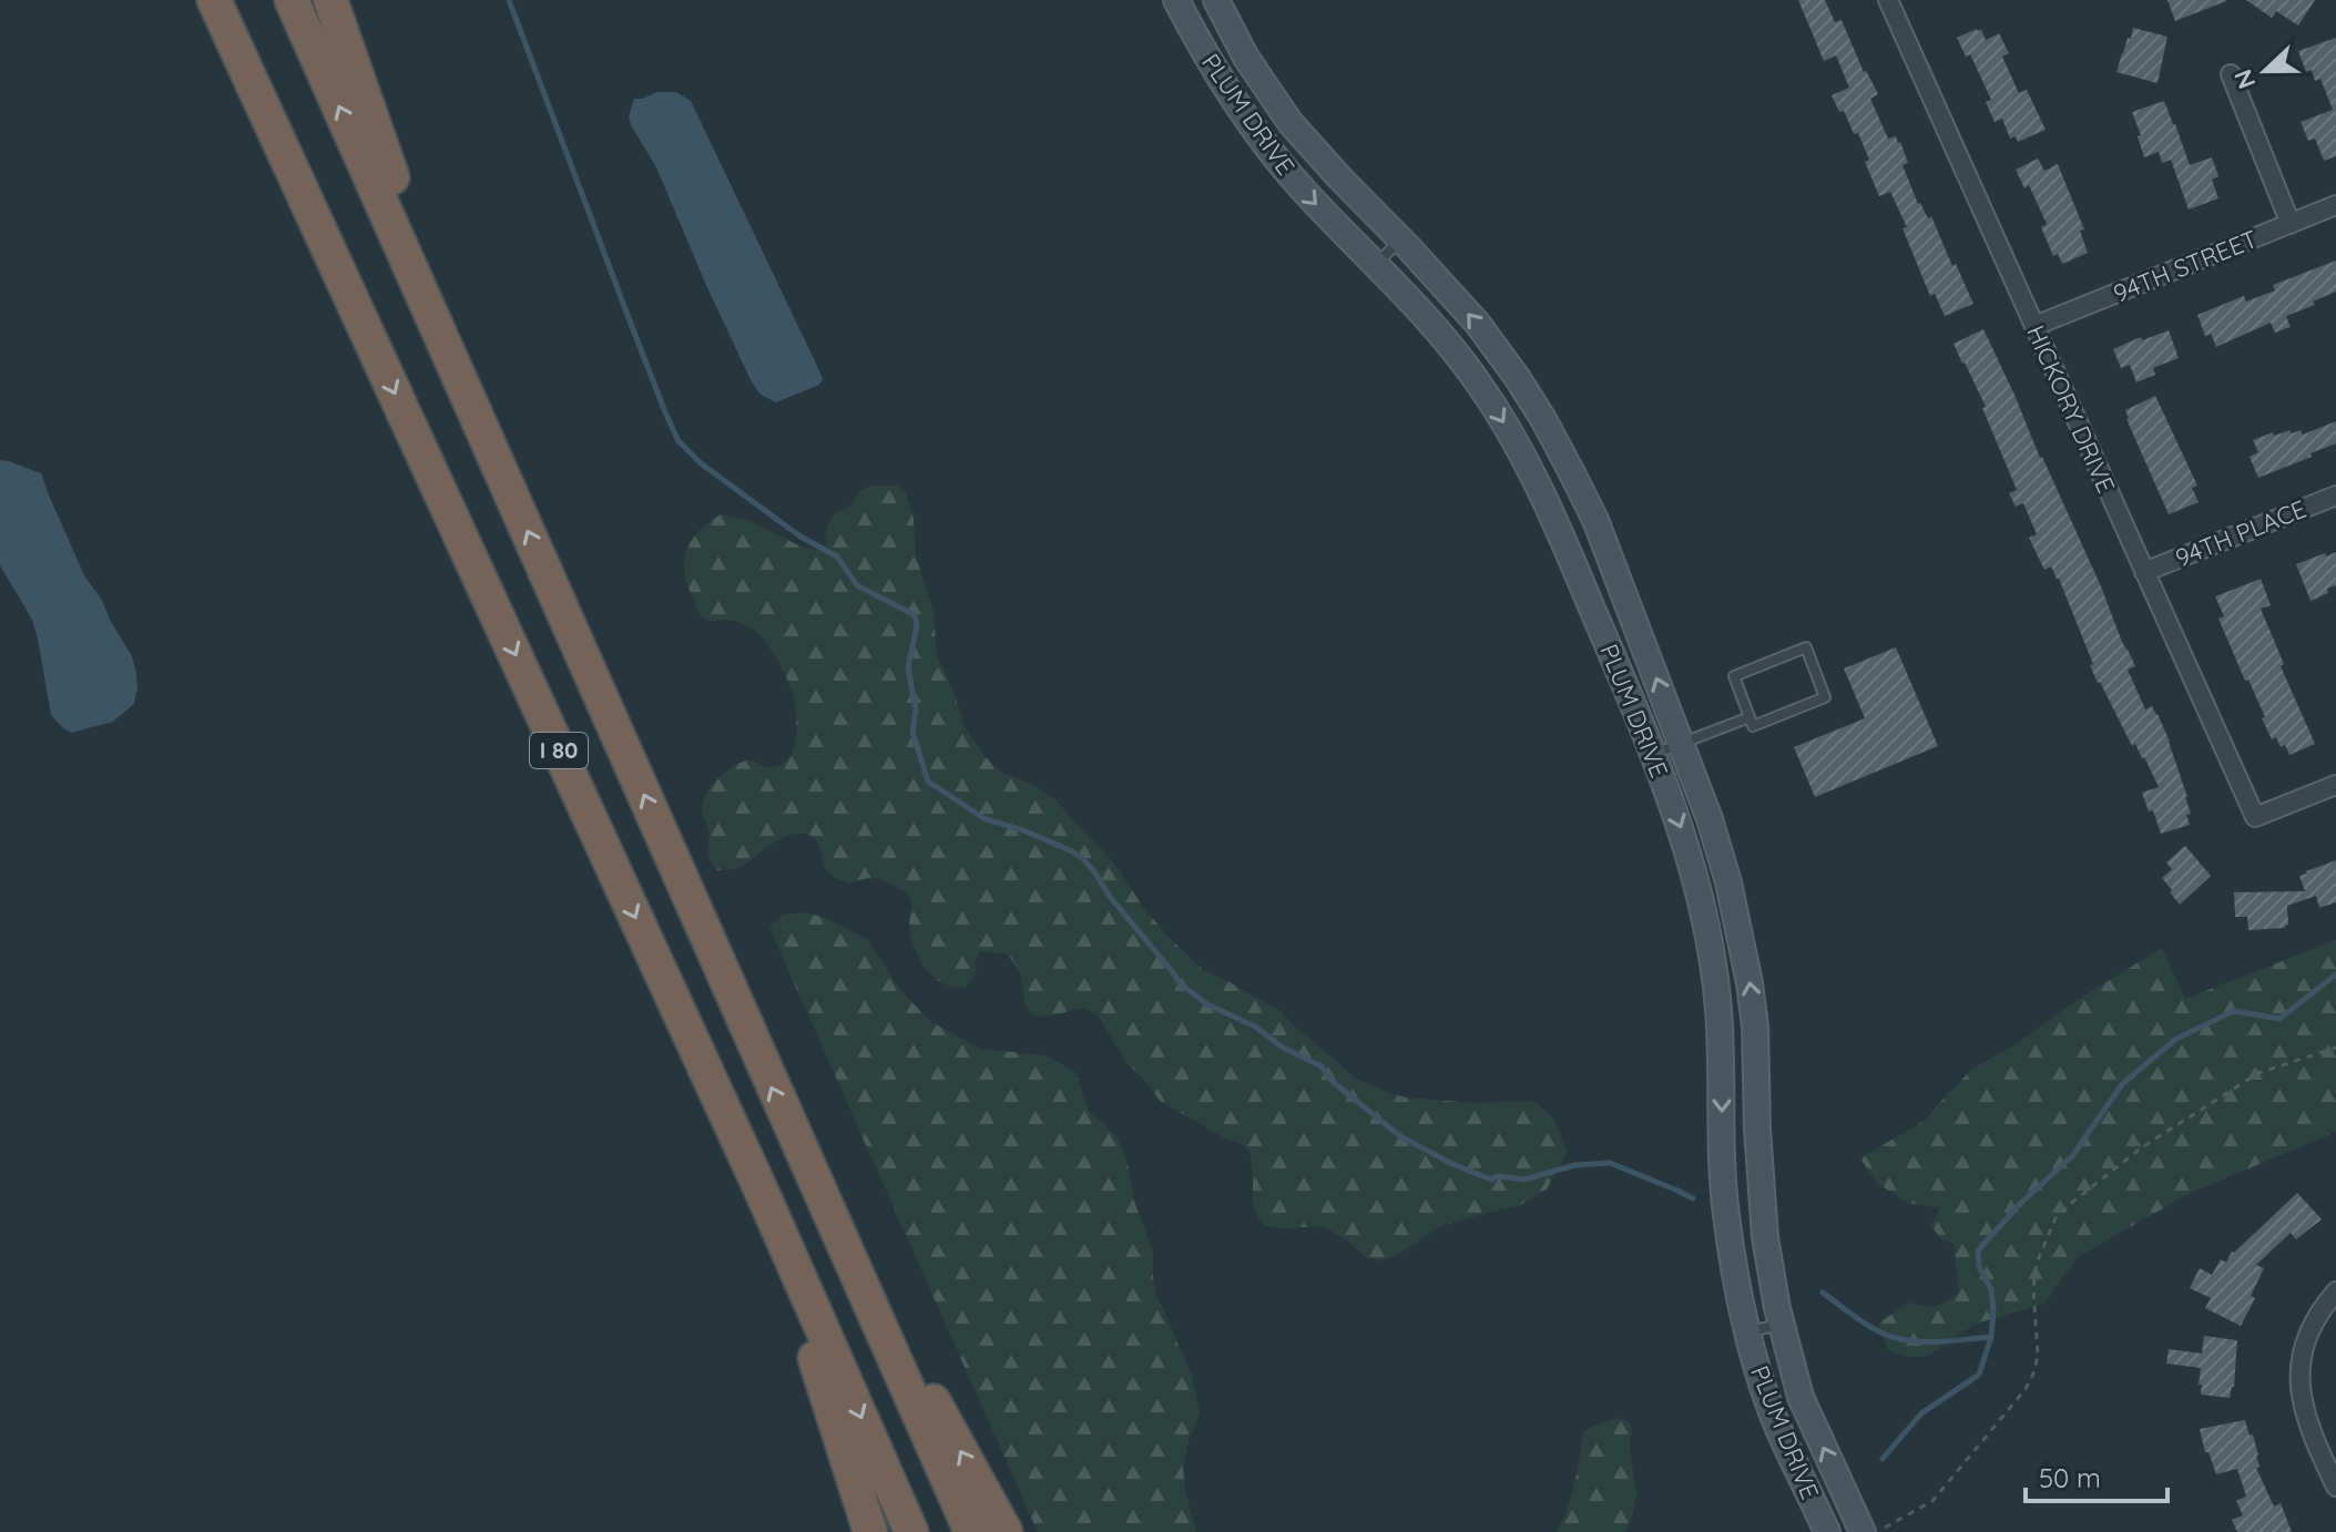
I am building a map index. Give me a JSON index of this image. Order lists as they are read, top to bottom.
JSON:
{
  "streets": {
    "highway": ["I 80"],
    "street": [
      "PLUM DRIVE",
      "94TH STREET",
      "HICKORY DRIVE",
      "94TH PLACE"
    ]
  },
  "crossings": [
    ["94TH STREET", "HICKORY DRIVE"],
    ["HICKORY DRIVE", "94TH PLACE"]
  ],
  "scale_bar": "50 m",
  "north": "left"
}
